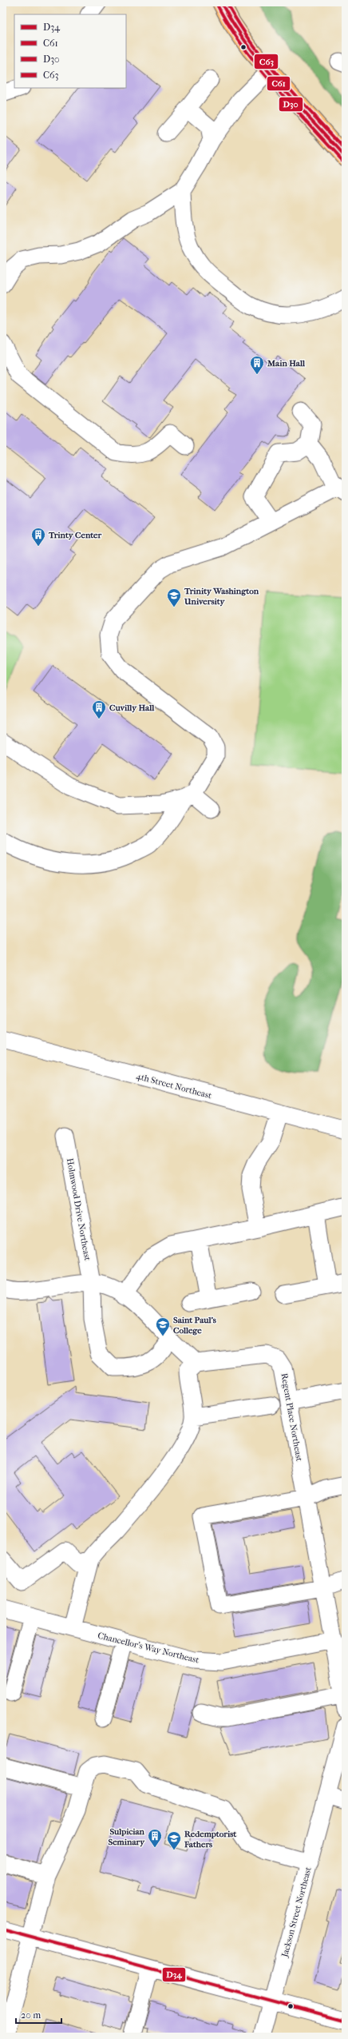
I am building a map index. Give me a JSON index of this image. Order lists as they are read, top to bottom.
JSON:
{
  "streets": {
    "street": [
      "4th Street Northeast",
      "Holmwood Drive Northeast",
      "Regent Place Northeast",
      "Chancellor's Way Northeast",
      "Jackson Street Northeast"
    ]
  },
  "crossings": [
    ["Regent Place Northeast", "Chancellor's Way Northeast"]
  ],
  "places": {
    "building": [
      "Main Hall",
      "Trinty Center",
      "Cuvilly Hall",
      "Sulpician Seminary"
    ],
    "school or university": ["Trinity Washington University", "Saint Paul's College", "Redemptorist Fathers"]
  },
  "lines": [
    "transit line C61",
    "transit line C63",
    "transit line D30",
    "transit line D34"
  ],
  "legend": [
    "D34",
    "C61",
    "D30",
    "C63"
  ],
  "scale_bar": "20 m"
}
